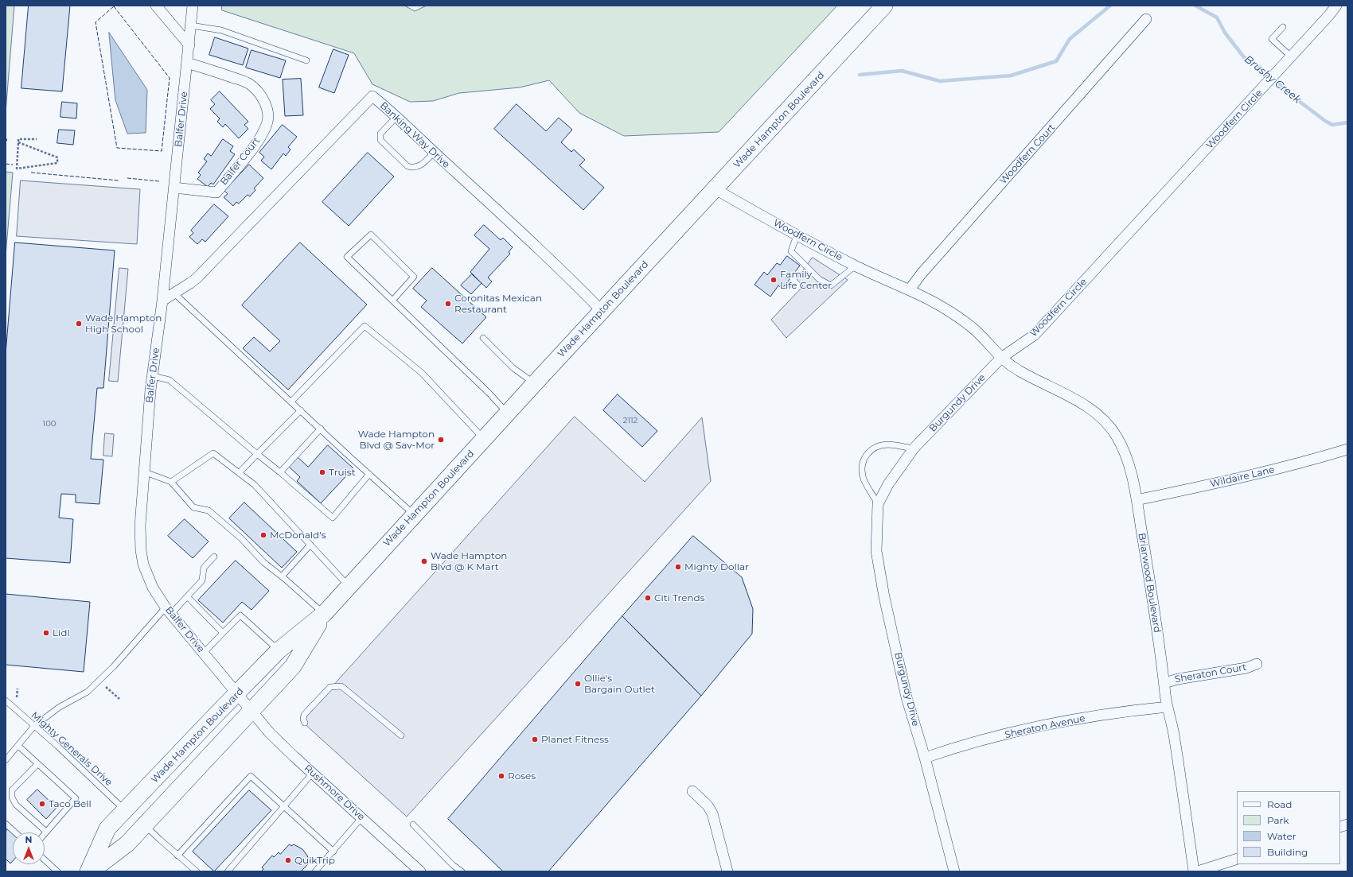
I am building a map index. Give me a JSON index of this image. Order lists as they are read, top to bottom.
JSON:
{
  "streets": {
    "main road": ["Wade Hampton Boulevard"],
    "street": [
      "Balfer Drive",
      "Woodfern Circle",
      "Banking Way Drive",
      "Woodfern Court",
      "Balfer Court",
      "Burgundy Drive",
      "Wildaire Lane",
      "Briarwood Boulevard",
      "Sheraton Court",
      "Sheraton Avenue",
      "Rushmore Drive"
    ],
    "lane": ["Mighty Generals Drive"]
  },
  "crossings": [
    ["Balfer Drive", "Wade Hampton Boulevard"],
    ["Balfer Drive", "Banking Way Drive"],
    ["Balfer Drive", "Balfer Court"],
    ["Balfer Drive", "Rushmore Drive"],
    ["Woodfern Circle", "Wade Hampton Boulevard"],
    ["Woodfern Circle", "Woodfern Court"],
    ["Woodfern Circle", "Burgundy Drive"],
    ["Woodfern Circle", "Briarwood Boulevard"],
    ["Wade Hampton Boulevard", "Banking Way Drive"],
    ["Wade Hampton Boulevard", "Mighty Generals Drive"],
    ["Wade Hampton Boulevard", "Rushmore Drive"],
    ["Burgundy Drive", "Briarwood Boulevard"],
    ["Burgundy Drive", "Sheraton Avenue"],
    ["Wildaire Lane", "Briarwood Boulevard"],
    ["Briarwood Boulevard", "Sheraton Court"],
    ["Briarwood Boulevard", "Sheraton Avenue"]
  ],
  "water": ["Brushy Creek"],
  "places": [
    "Family Life Center",
    "Coronitas Mexican Restaurant",
    "Wade Hampton High School",
    "Wade Hampton Blvd @ Sav-Mor",
    "Truist",
    "McDonald's",
    "Wade Hampton Blvd @ K Mart",
    "Mighty Dollar",
    "Citi Trends",
    "Lidl",
    "Ollie's Bargain Outlet",
    "Planet Fitness",
    "Roses",
    "Taco Bell",
    "QuikTrip"
  ],
  "house_numbers": ["2112", "100"],
  "legend": [
    "Road",
    "Park",
    "Water",
    "Building"
  ],
  "north": "top"
}
